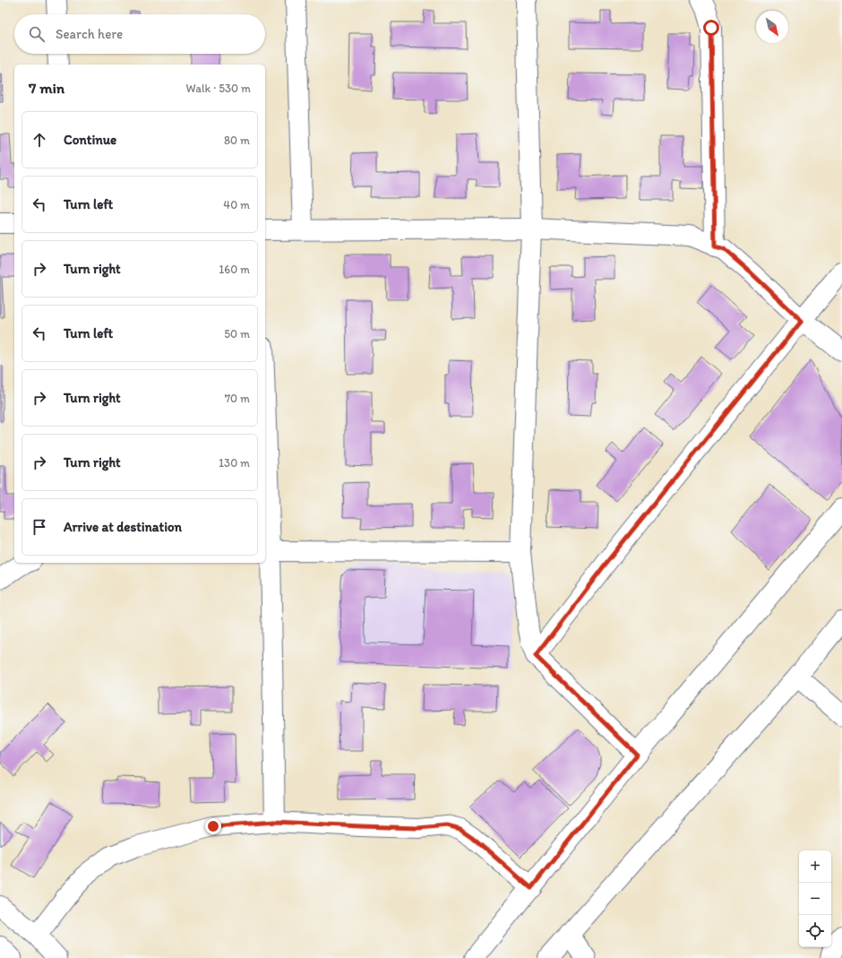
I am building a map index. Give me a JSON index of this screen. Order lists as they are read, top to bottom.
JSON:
{
  "north": "bottom right",
  "page": {
    "search": "Search here",
    "heading": ["7 min", "Walk · 530 m"],
    "list": [
      ["Continue", "80 m"],
      ["Turn left", "40 m"],
      ["Turn right", "160 m"],
      ["Turn left", "50 m"],
      ["Turn right", "70 m"],
      ["Turn right", "130 m"],
      "Arrive at destination"
    ],
    "map_buttons": ["+", "−"]
  }
}
